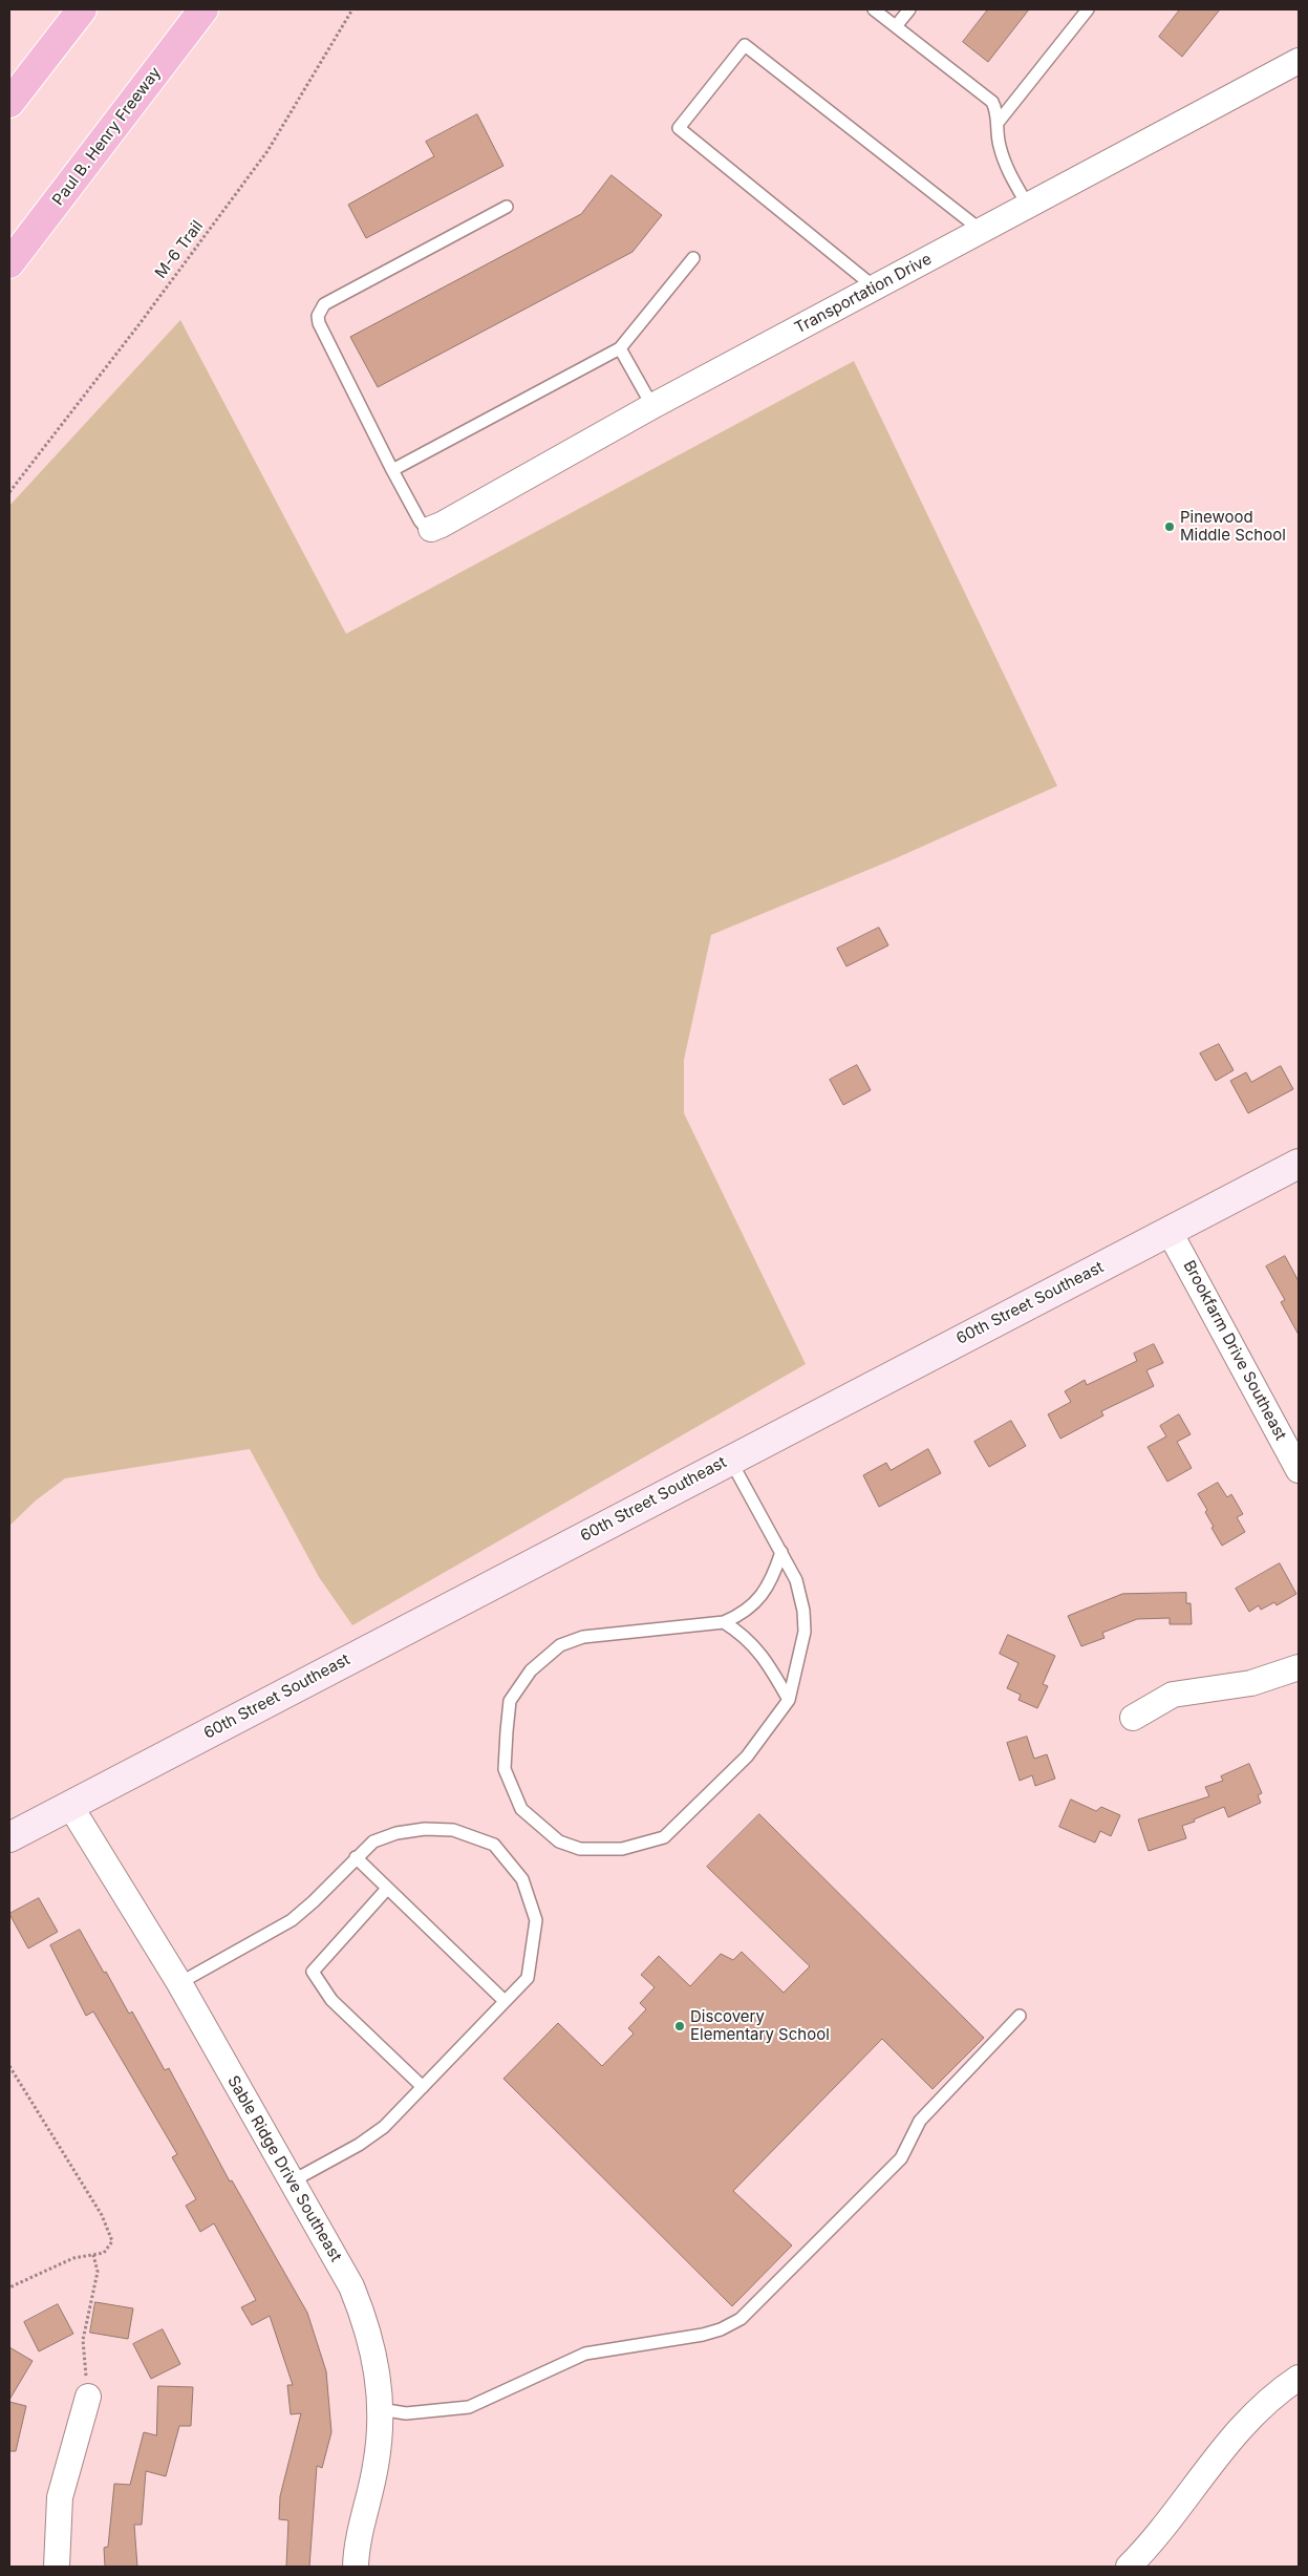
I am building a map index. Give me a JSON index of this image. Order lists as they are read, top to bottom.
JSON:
{
  "streets": {
    "highway": ["Paul B. Henry Freeway"],
    "main road": ["60th Street Southeast"],
    "street": ["Transportation Drive", "Brookfarm Drive Southeast", "Sable Ridge Drive Southeast"],
    "path": ["M-6 Trail"]
  },
  "crossings": [
    ["60th Street Southeast", "Brookfarm Drive Southeast"],
    ["60th Street Southeast", "Sable Ridge Drive Southeast"]
  ],
  "places": ["Pinewood Middle School", "Discovery Elementary School"]
}
